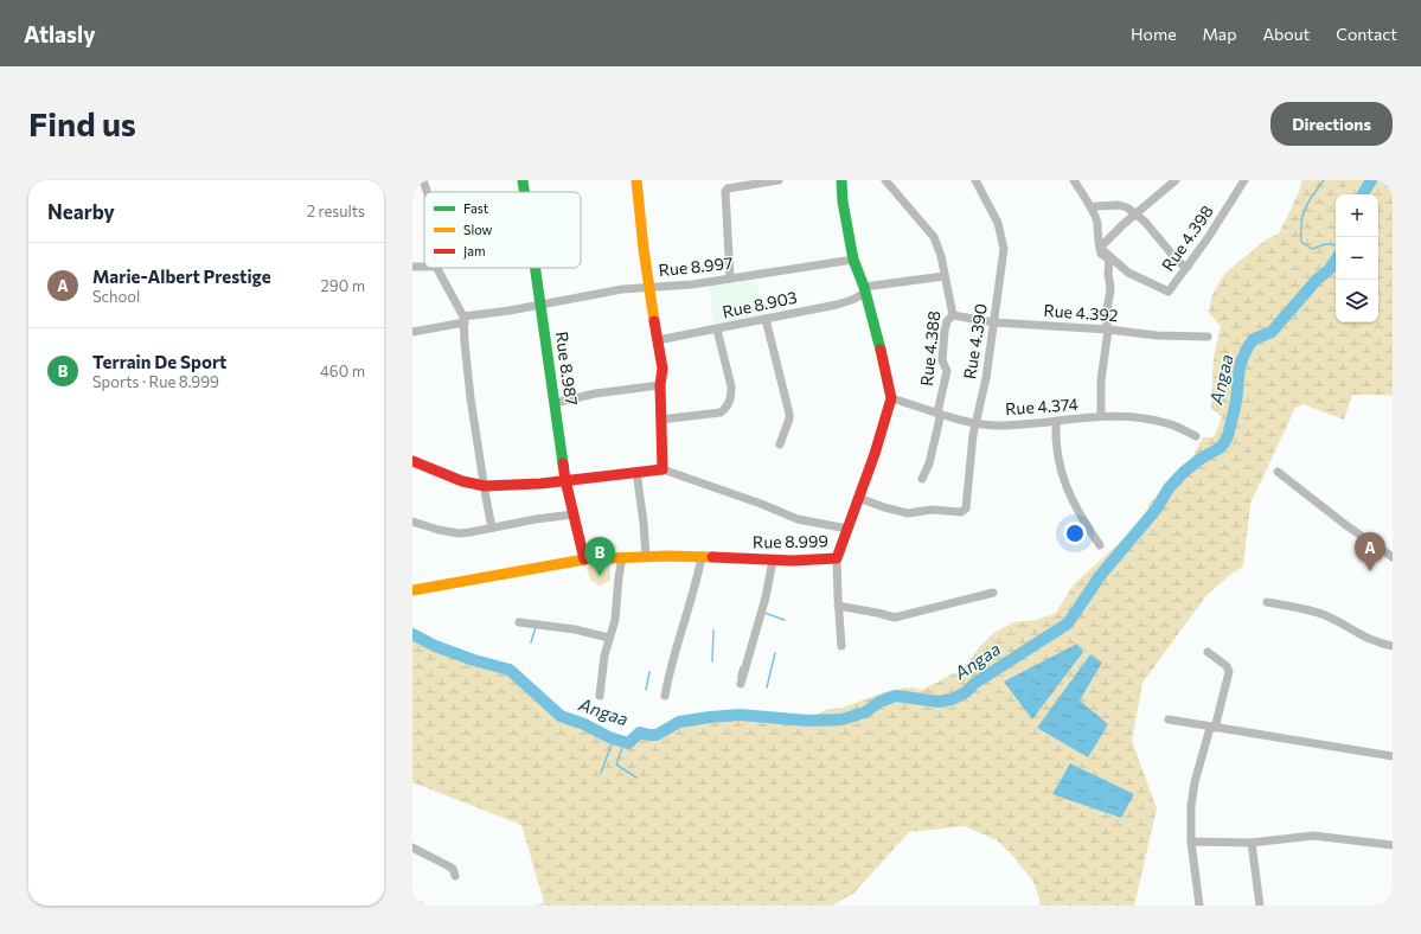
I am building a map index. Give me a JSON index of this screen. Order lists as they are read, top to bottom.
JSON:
{
  "streets": {
    "street": [
      "Rue 4.398",
      "Rue 8.997",
      "Rue 8.903",
      "Rue 4.392",
      "Rue 4.390",
      "Rue 4.388",
      "Rue 8.987",
      "Rue 4.374",
      "Rue 8.999"
    ]
  },
  "crossings": [
    ["Rue 8.997", "Rue 8.987"],
    ["Rue 8.997", "Rue 8.999"],
    ["Rue 8.903", "Rue 4.388"],
    ["Rue 8.903", "Rue 8.999"],
    ["Rue 4.392", "Rue 4.390"],
    ["Rue 4.392", "Rue 4.388"],
    ["Rue 4.390", "Rue 4.374"],
    ["Rue 4.390", "Rue 8.999"],
    ["Rue 4.388", "Rue 4.374"],
    ["Rue 8.987", "Rue 8.999"],
    ["Rue 4.374", "Rue 8.999"]
  ],
  "water": ["Angaa"],
  "legend": ["Fast", "Slow", "Jam"],
  "page": {
    "header": "Atlasly",
    "nav": [
      "Home",
      "Map",
      "About",
      "Contact"
    ],
    "buttons": "Directions",
    "title": "Find us",
    "heading": ["Nearby", "2 results"],
    "map_buttons": ["+", "−"],
    "list": [
      {
        "mark": "A",
        "name": "Marie-Albert Prestige",
        "note": "School",
        "value": "290 m"
      },
      {
        "mark": "B",
        "name": "Terrain De Sport",
        "note": "Sports · Rue 8.999",
        "value": "460 m"
      }
    ],
    "pins": ["A", "B"]
  }
}
